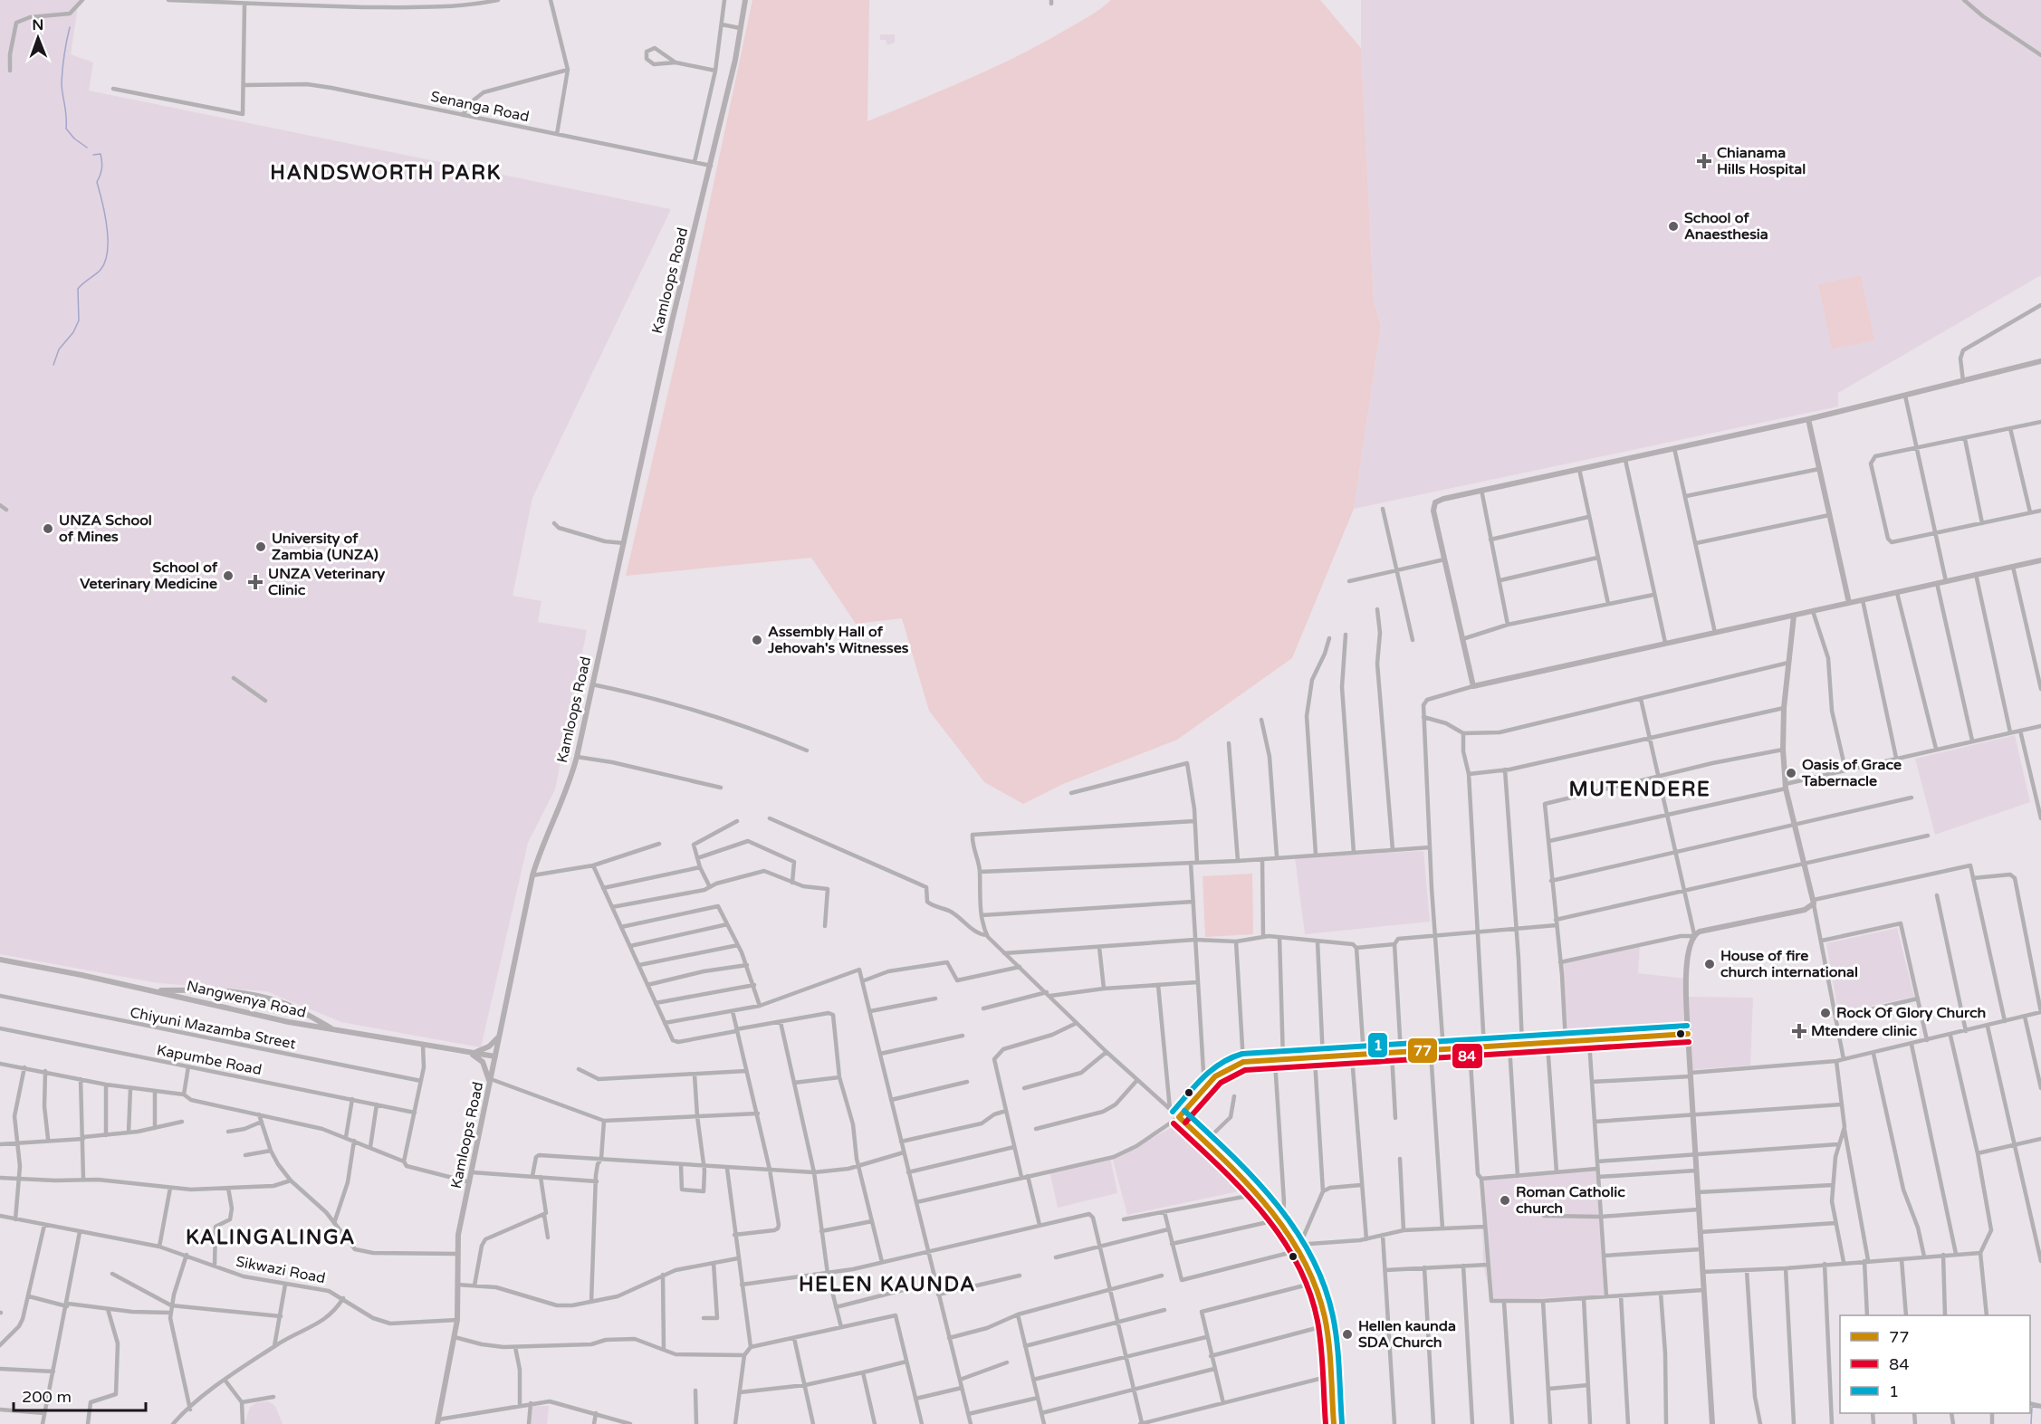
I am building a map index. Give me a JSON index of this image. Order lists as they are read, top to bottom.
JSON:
{
  "streets": {
    "main road": ["Kamloops Road", "Nangwenya Road"],
    "street": [
      "Senanga Road",
      "Chiyuni Mazamba Street",
      "Kapumbe Road",
      "Sikwazi Road"
    ]
  },
  "crossings": [
    ["Senanga Road", "Kamloops Road"],
    ["Kamloops Road", "Nangwenya Road"],
    ["Kamloops Road", "Sikwazi Road"]
  ],
  "districts": [
    "HANDSWORTH PARK",
    "MUTENDERE",
    "KALINGALINGA",
    "HELEN KAUNDA"
  ],
  "places": {
    "health": ["Chianama Hills Hospital", "UNZA Veterinary Clinic", "Mtendere clinic"],
    "other": [
      "School of Anaesthesia",
      "UNZA School of Mines",
      "University of Zambia (UNZA)",
      "School of Veterinary Medicine",
      "Assembly Hall of Jehovah's Witnesses",
      "Oasis of Grace Tabernacle",
      "House of fire church international",
      "Rock Of Glory Church",
      "Roman Catholic church",
      "Hellen kaunda SDA Church"
    ]
  },
  "lines": ["transit line 1", "transit line 77", "transit line 84"],
  "legend": ["77", "84", "1"],
  "scale_bar": "200 m",
  "north": "top"
}
